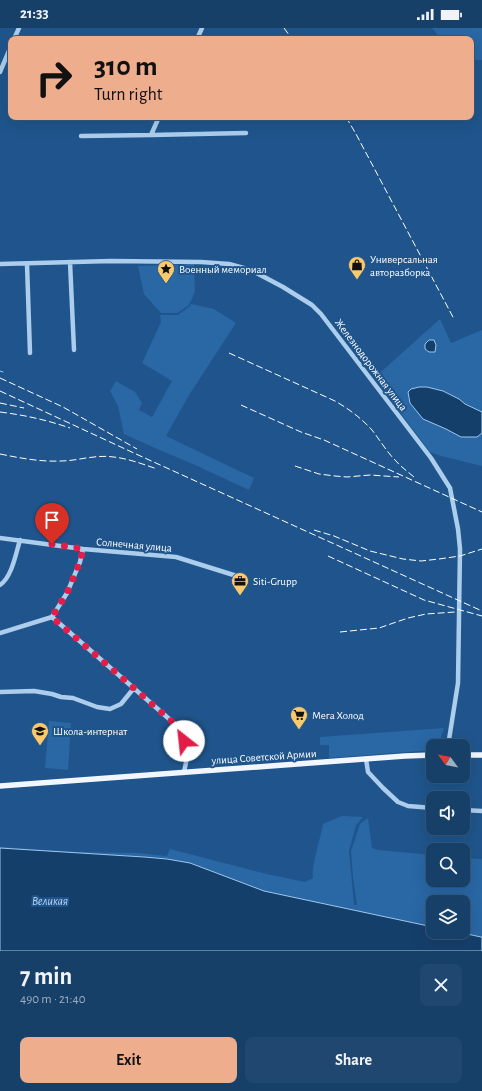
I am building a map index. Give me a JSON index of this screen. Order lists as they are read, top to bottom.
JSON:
{
  "streets": {
    "main road": ["улица Советской Армии"],
    "street": ["Железнодорожная улица", "Солнечная улица"]
  },
  "water": ["Великая"],
  "places": {
    "shop": ["Универсальная авторазборка"],
    "place": ["Военный мемориал"],
    "office": ["Siti-Grupp"],
    "supermarket": ["Мега Холод"],
    "school or university": ["Школа-интернат"]
  },
  "north": "top left",
  "page": {
    "status": "21:33",
    "turn": ["310 m", "Turn right"],
    "heading": ["7 min", "490 m · 21:40"],
    "buttons": ["Exit", "Share"]
  }
}
